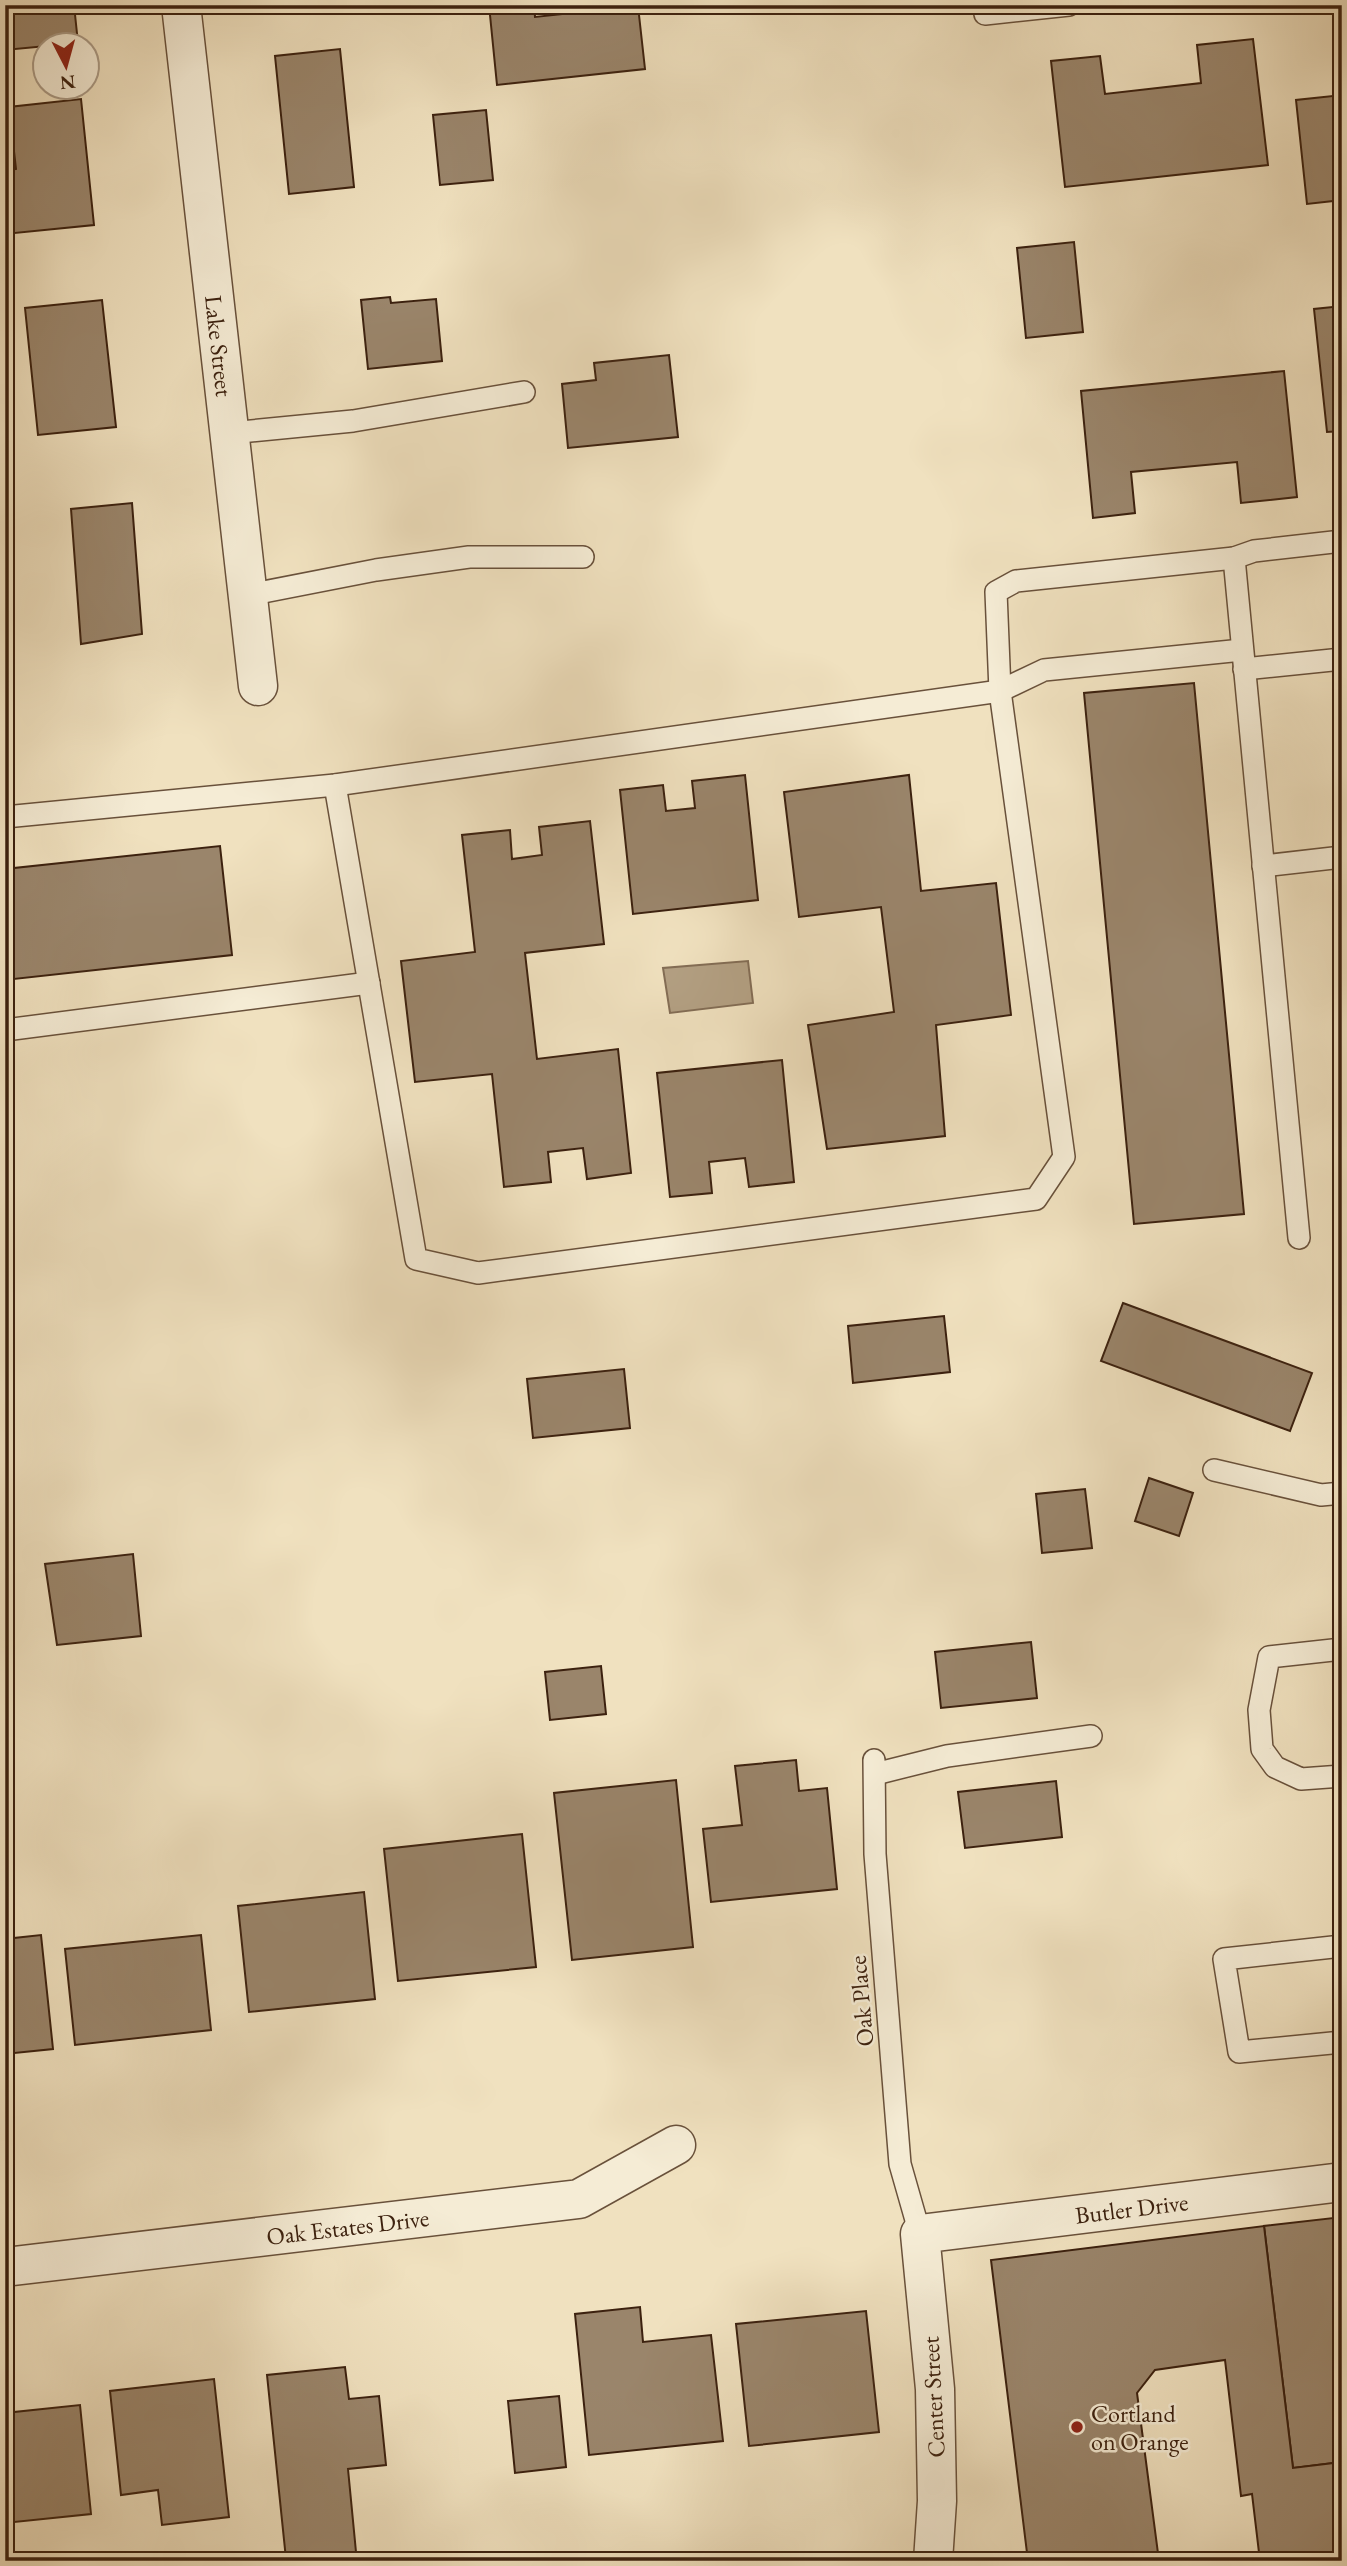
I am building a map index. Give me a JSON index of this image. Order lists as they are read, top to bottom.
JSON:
{
  "streets": {
    "street": [
      "Lake Street",
      "Butler Drive",
      "Oak Estates Drive",
      "Center Street"
    ],
    "lane": ["Oak Place"]
  },
  "crossings": [
    ["Oak Place", "Butler Drive"],
    ["Oak Place", "Center Street"],
    ["Butler Drive", "Center Street"]
  ],
  "places": ["Cortland on Orange"],
  "north": "bottom"
}
